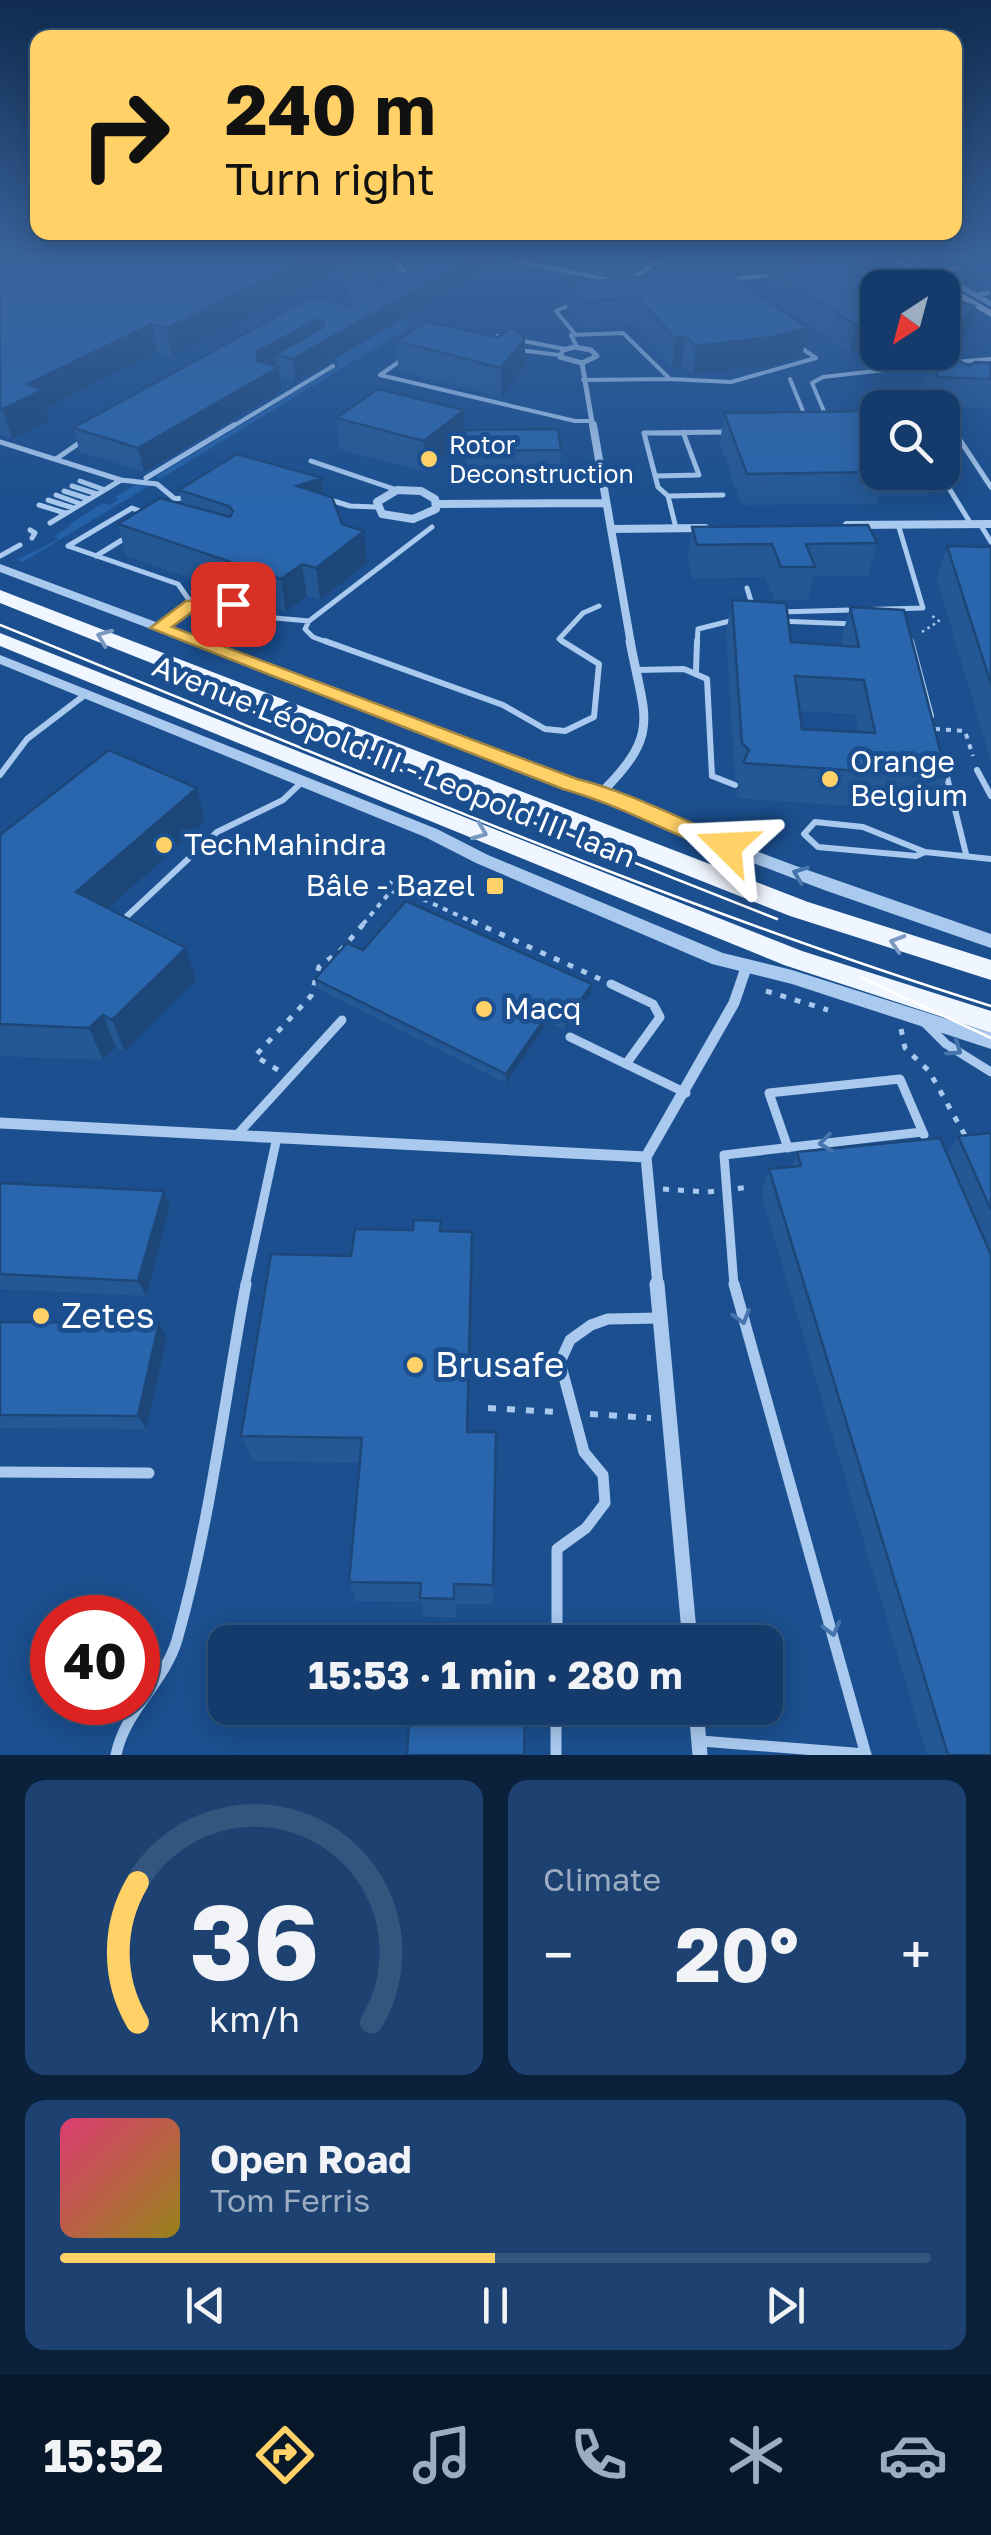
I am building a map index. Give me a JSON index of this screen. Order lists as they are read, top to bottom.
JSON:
{
  "streets": {
    "main road": ["Avenue Léopold III - Leopold III-laan"]
  },
  "places": {
    "other": [
      "Rotor Deconstruction",
      "Orange Belgium",
      "TechMahindra",
      "Macq",
      "Zetes",
      "Brusafe"
    ],
    "transit": ["Bâle - Bazel"]
  },
  "north": "bottom left",
  "page": {
    "turn": ["240 m", "Turn right"],
    "limit": "40",
    "trip": "15:53 · 1 min · 280 m",
    "tile": "Climate",
    "heat": ["−", "20°", "+"],
    "song": ["Open Road", "Tom Ferris"],
    "tabs": "15:52",
    "gauge": ["36", "km/h"]
  }
}
